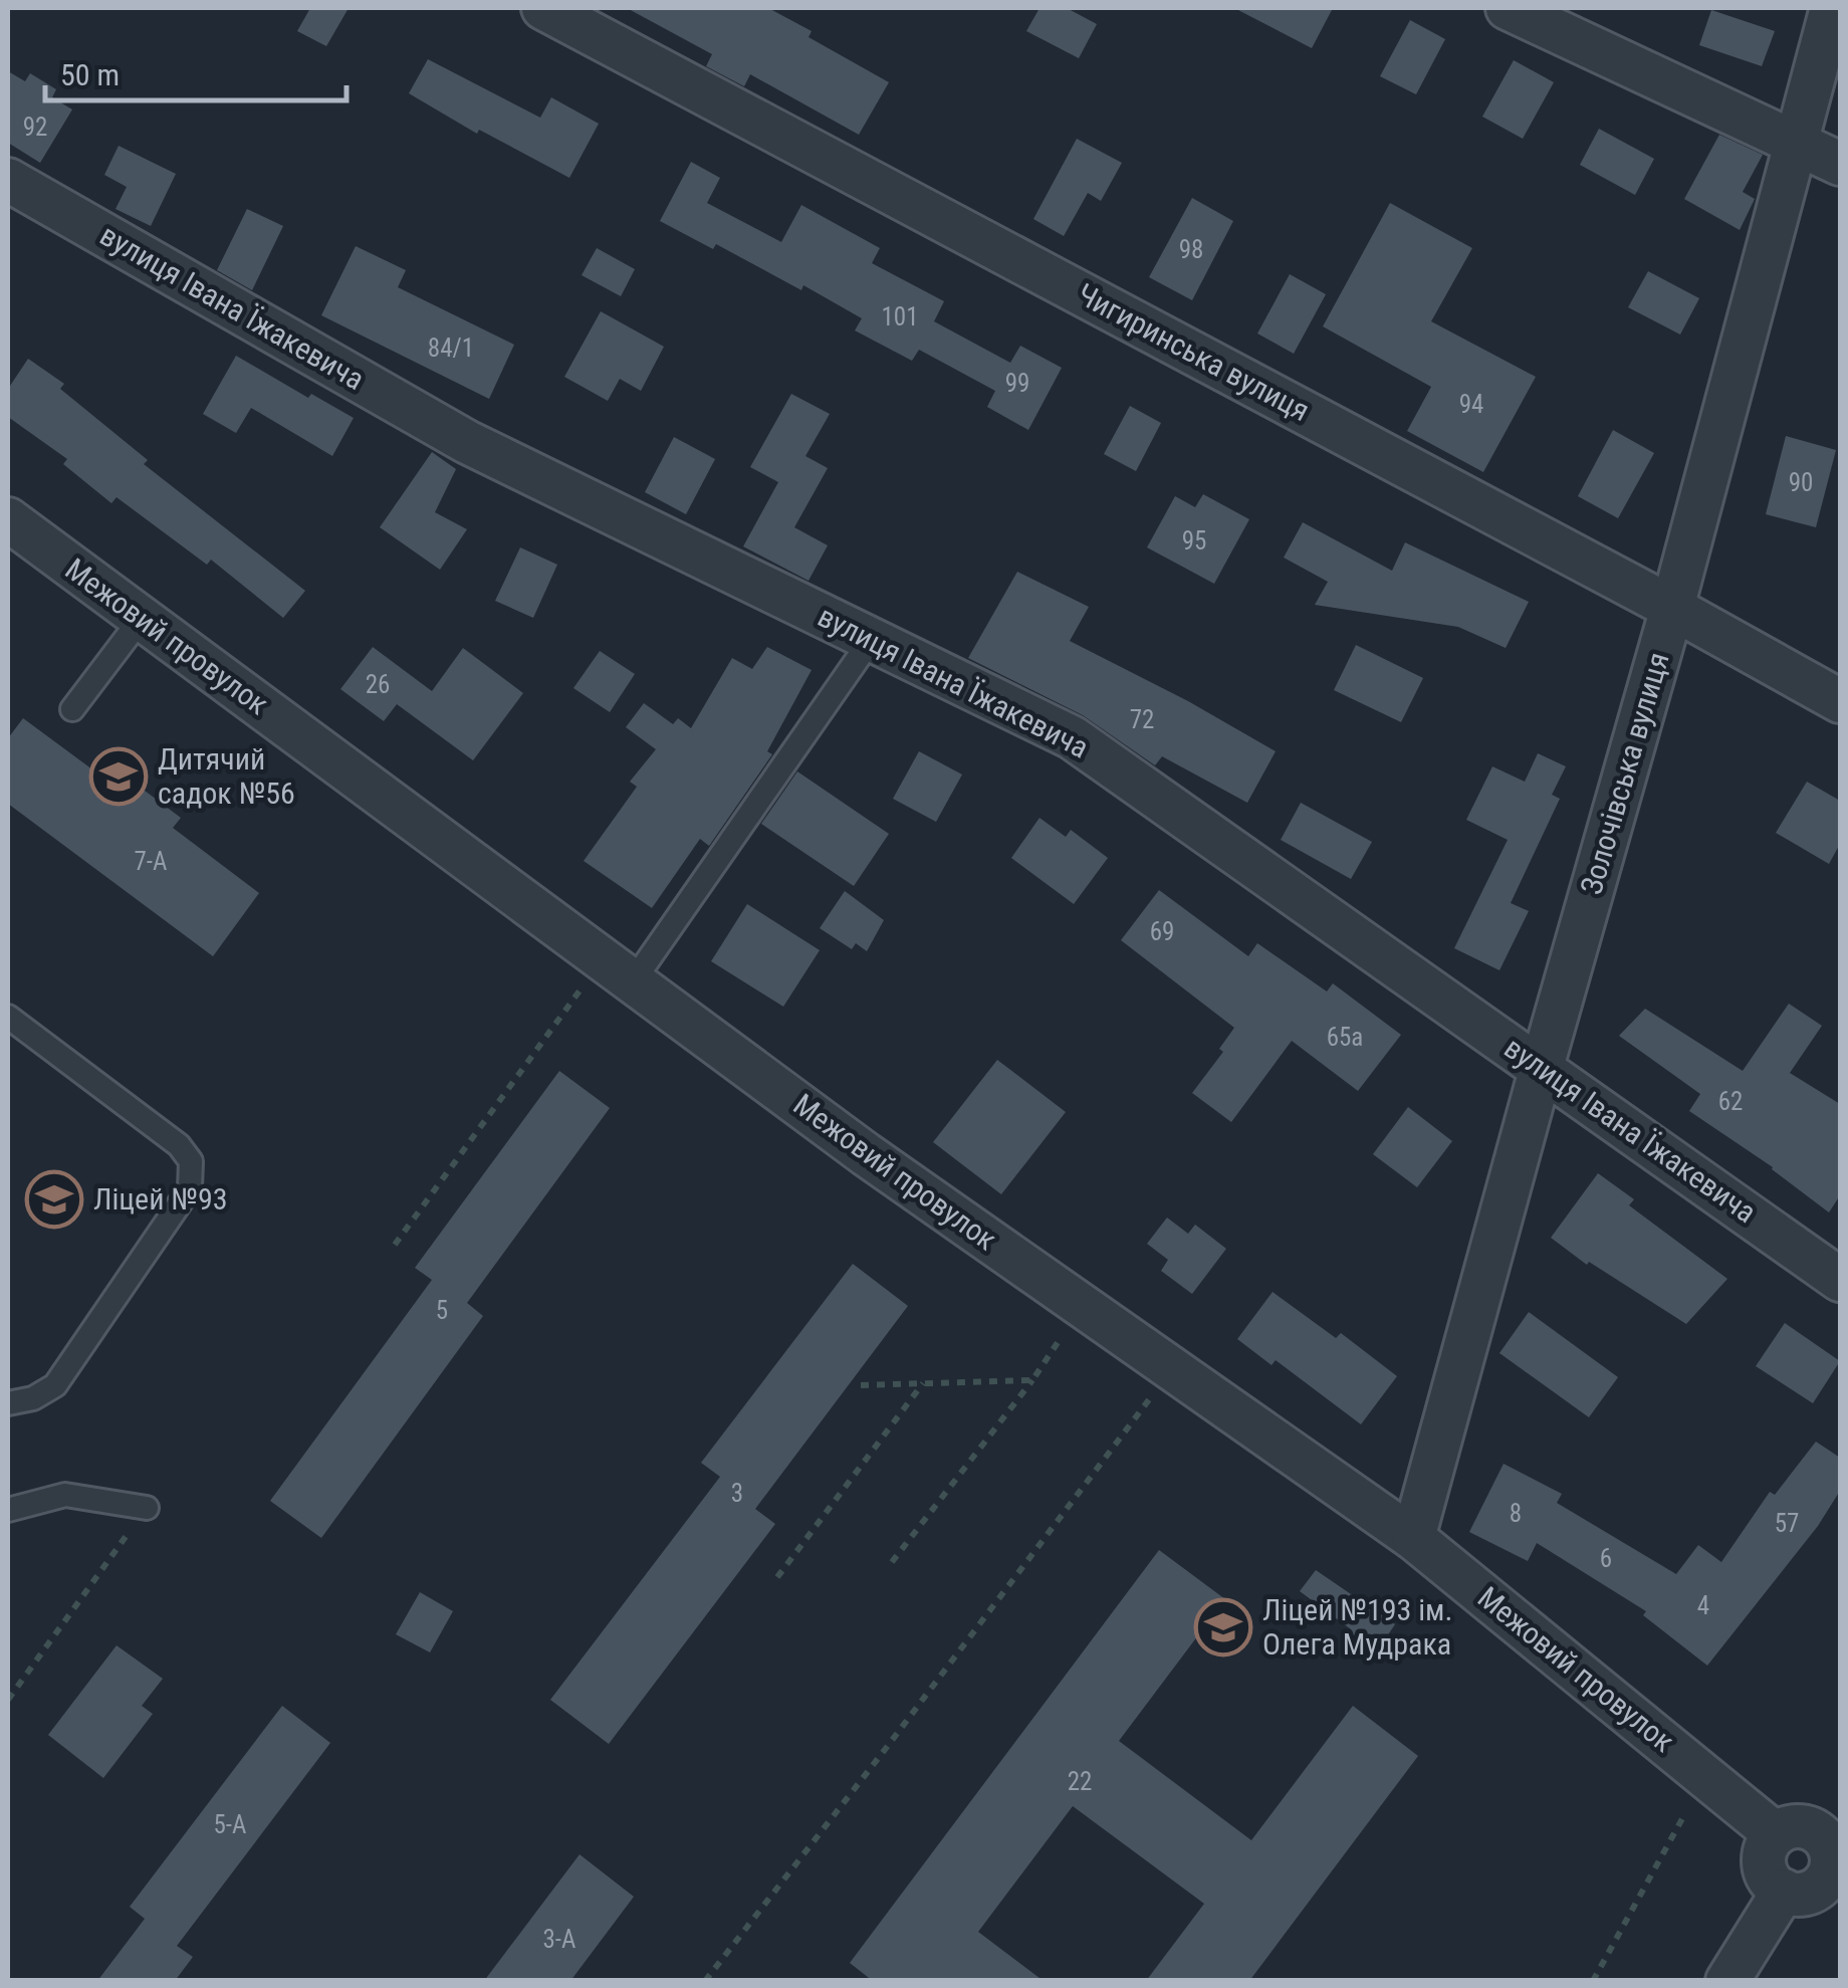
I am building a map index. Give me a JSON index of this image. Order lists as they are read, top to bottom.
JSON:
{
  "streets": {
    "street": [
      "вулиця Івана Їжакевича",
      "Чигиринська вулиця",
      "Межовий провулок",
      "Золочівська вулиця"
    ]
  },
  "crossings": [
    ["вулиця Івана Їжакевича", "Золочівська вулиця"],
    ["Чигиринська вулиця", "Золочівська вулиця"],
    ["Межовий провулок", "Золочівська вулиця"]
  ],
  "places": {
    "school or university": ["Дитячий садок №56", "Ліцей №93", "Ліцей №193 ім. Олега Мудрака"]
  },
  "house_numbers": [
    "92",
    "98",
    "101",
    "84/1",
    "99",
    "94",
    "90",
    "95",
    "26",
    "72",
    "7-А",
    "69",
    "65а",
    "62",
    "5",
    "3",
    "8",
    "57",
    "6",
    "4",
    "22",
    "5-А",
    "3-А"
  ],
  "scale_bar": "50 m"
}
